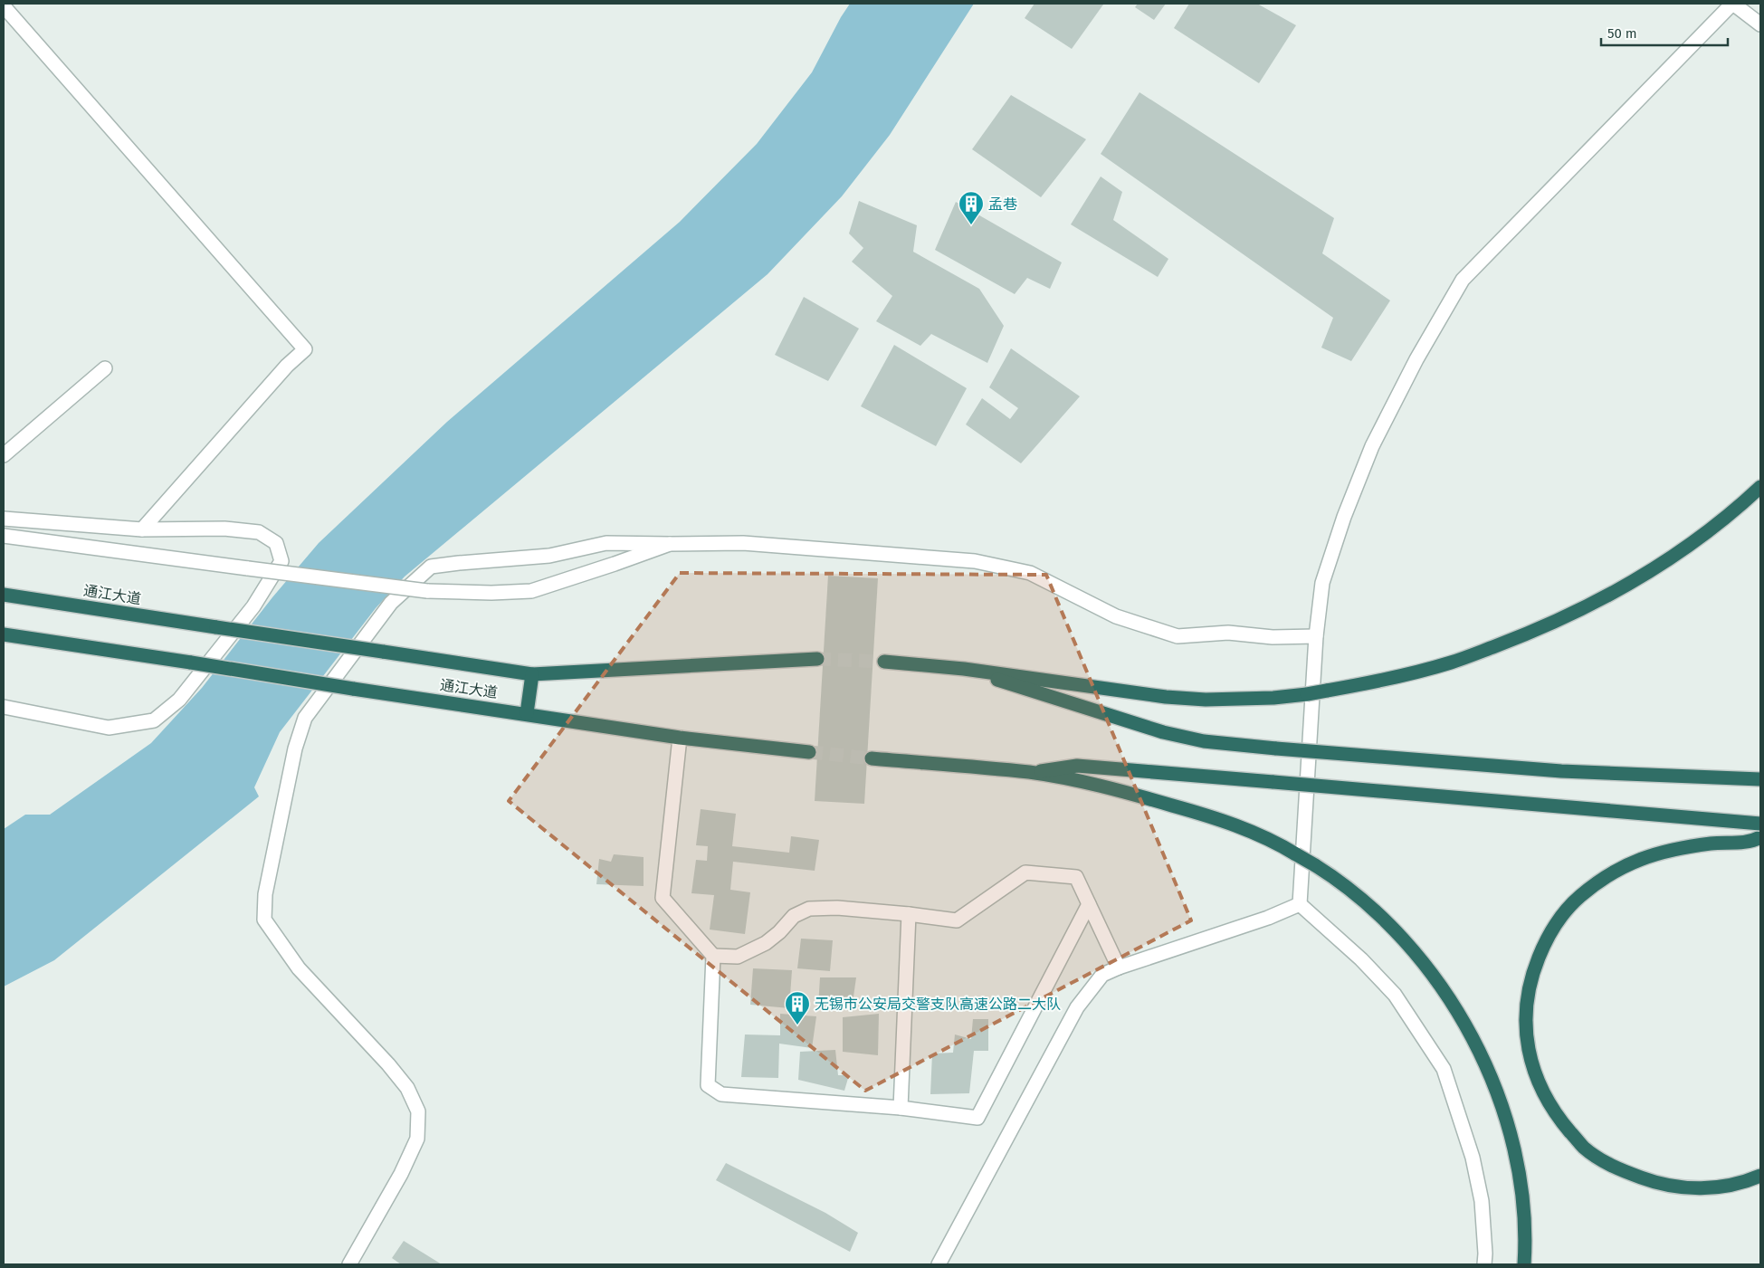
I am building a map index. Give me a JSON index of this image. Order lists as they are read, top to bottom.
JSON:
{
  "streets": {
    "highway": ["通江大道"]
  },
  "places": {
    "building": ["孟巷", "无锡市公安局交警支队高速公路二大队"]
  },
  "scale_bar": "50 m"
}
